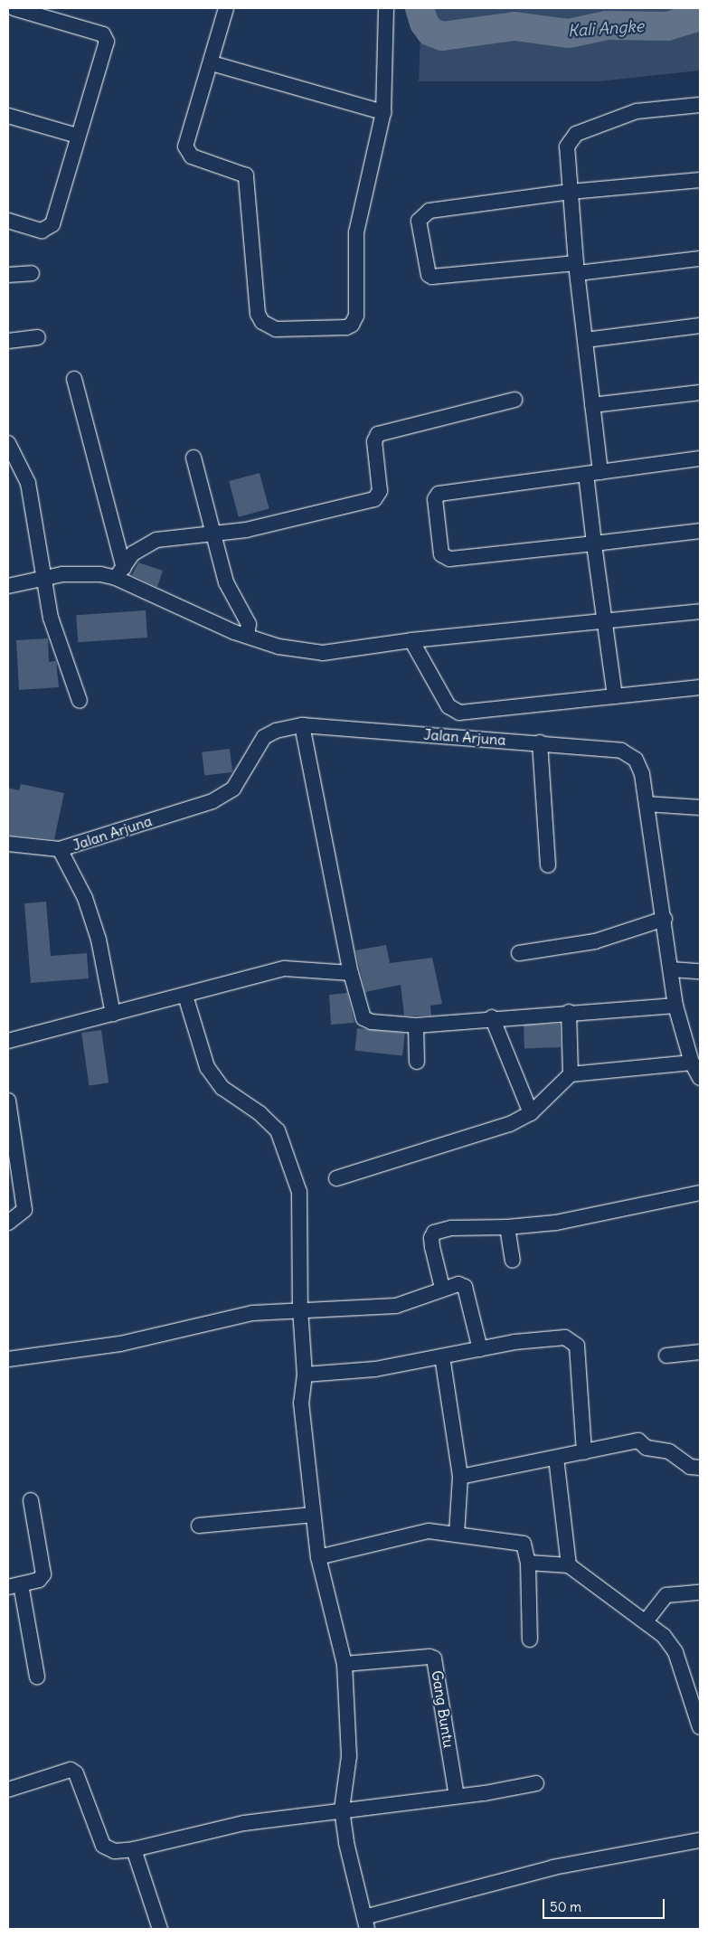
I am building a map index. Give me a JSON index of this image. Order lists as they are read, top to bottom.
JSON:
{
  "streets": {
    "street": ["Jalan Arjuna", "Gang Buntu"]
  },
  "water": ["Kali Angke"],
  "scale_bar": "50 m"
}
